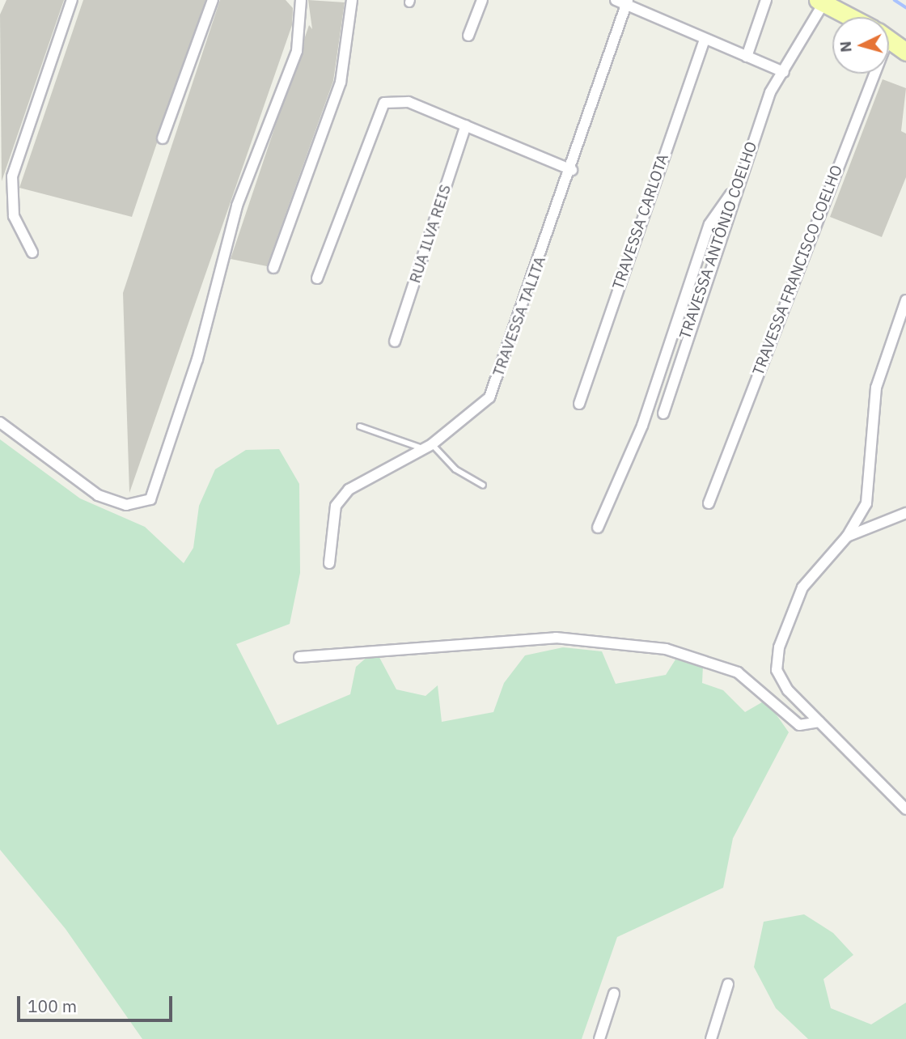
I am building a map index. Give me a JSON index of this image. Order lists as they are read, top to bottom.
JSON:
{
  "streets": {
    "street": [
      "TRAVESSA CARLOTA",
      "RUA ILVA REIS",
      "TRAVESSA ANTÔNIO COELHO",
      "TRAVESSA FRANCISCO COELHO",
      "TRAVESSA TALITA"
    ]
  },
  "scale_bar": "100 m",
  "north": "left"
}
